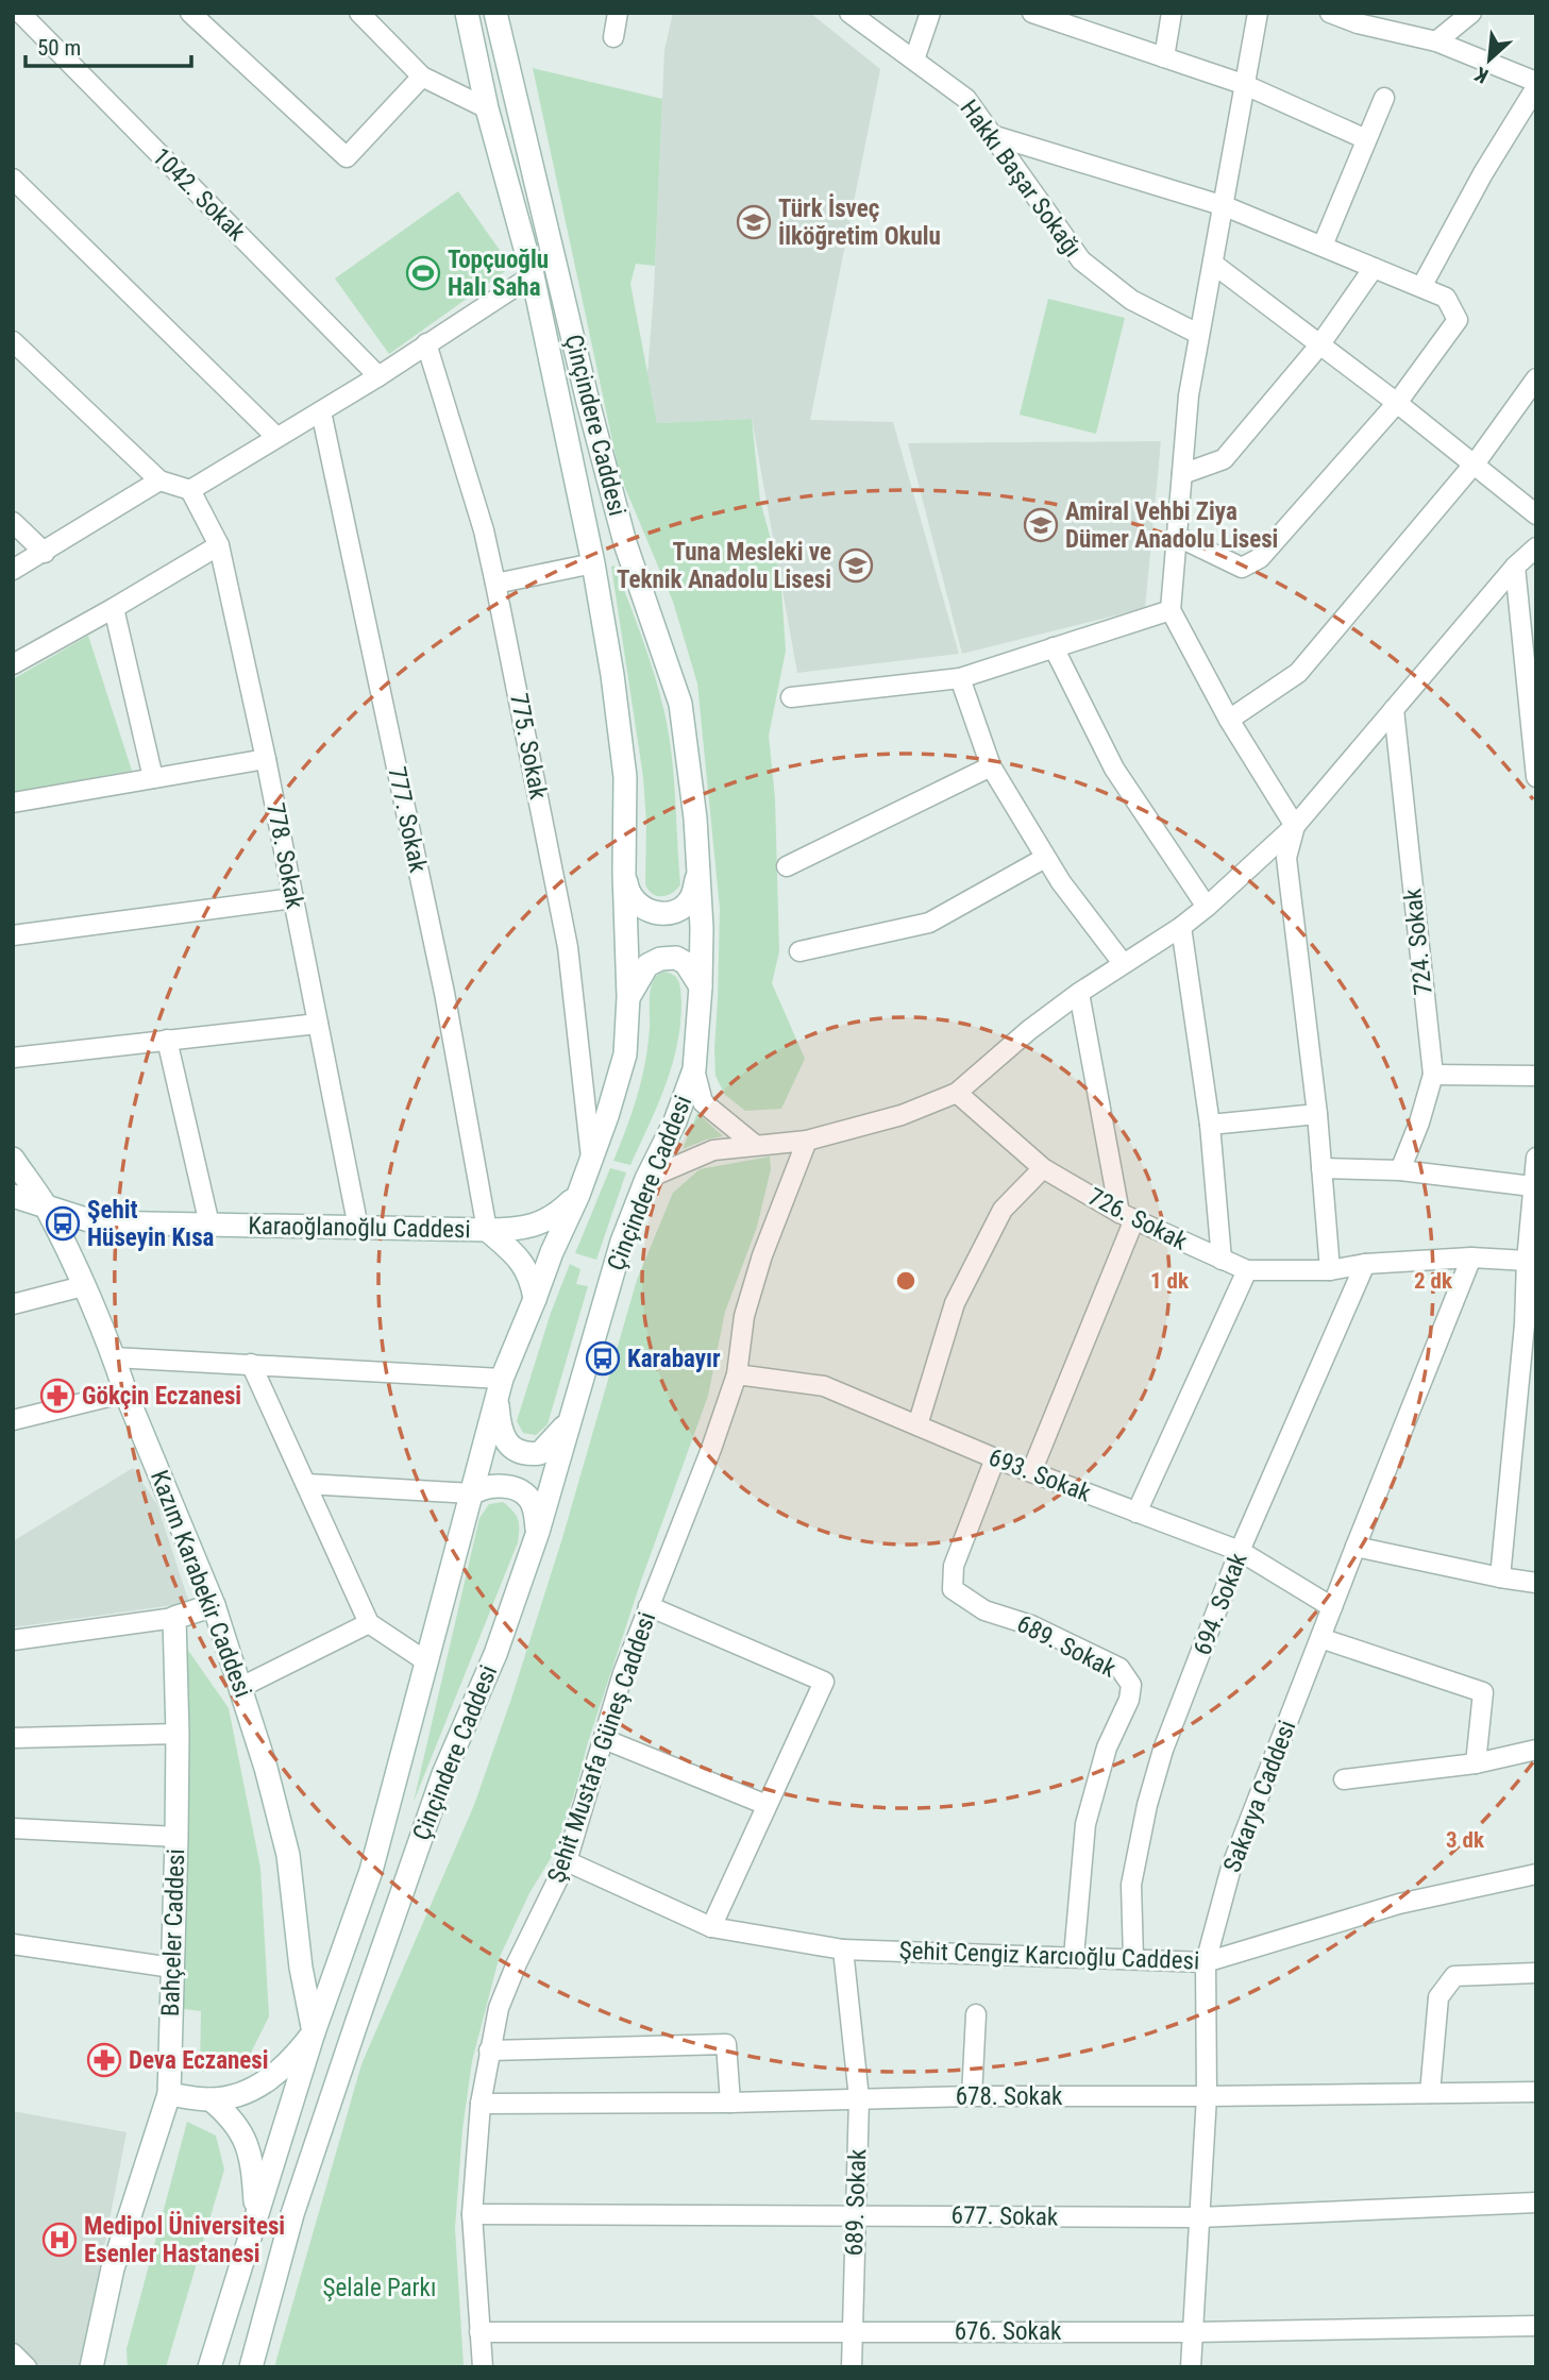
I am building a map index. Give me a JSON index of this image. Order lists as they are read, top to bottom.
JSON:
{
  "streets": {
    "main road": [
      "Çinçindere Caddesi",
      "Karaoğlanoğlu Caddesi",
      "Kazım Karabekir Caddesi",
      "Bahçeler Caddesi"
    ],
    "street": [
      "Hakkı Başar Sokağı",
      "1042. Sokak",
      "775. Sokak",
      "777. Sokak",
      "778. Sokak",
      "724. Sokak",
      "726. Sokak",
      "693. Sokak",
      "694. Sokak",
      "689. Sokak",
      "Şehit Mustafa Güneş Caddesi",
      "Sakarya Caddesi",
      "Şehit Cengiz Karcıoğlu Caddesi",
      "678. Sokak",
      "677. Sokak",
      "676. Sokak"
    ]
  },
  "crossings": [
    ["Çinçindere Caddesi", "775. Sokak"],
    ["Çinçindere Caddesi", "Karaoğlanoğlu Caddesi"],
    ["Çinçindere Caddesi", "Kazım Karabekir Caddesi"],
    ["777. Sokak", "Karaoğlanoğlu Caddesi"],
    ["778. Sokak", "Karaoğlanoğlu Caddesi"],
    ["726. Sokak", "694. Sokak"],
    ["726. Sokak", "Sakarya Caddesi"],
    ["Karaoğlanoğlu Caddesi", "Kazım Karabekir Caddesi"],
    ["693. Sokak", "694. Sokak"],
    ["693. Sokak", "689. Sokak"],
    ["693. Sokak", "Şehit Mustafa Güneş Caddesi"],
    ["693. Sokak", "Sakarya Caddesi"],
    ["694. Sokak", "Şehit Cengiz Karcıoğlu Caddesi"],
    ["689. Sokak", "Şehit Cengiz Karcıoğlu Caddesi"],
    ["689. Sokak", "678. Sokak"],
    ["689. Sokak", "677. Sokak"],
    ["689. Sokak", "676. Sokak"],
    ["Şehit Mustafa Güneş Caddesi", "Şehit Cengiz Karcıoğlu Caddesi"],
    ["Şehit Mustafa Güneş Caddesi", "678. Sokak"],
    ["Şehit Mustafa Güneş Caddesi", "677. Sokak"],
    ["Şehit Mustafa Güneş Caddesi", "676. Sokak"],
    ["Sakarya Caddesi", "Şehit Cengiz Karcıoğlu Caddesi"],
    ["Sakarya Caddesi", "678. Sokak"],
    ["Sakarya Caddesi", "677. Sokak"],
    ["Sakarya Caddesi", "676. Sokak"]
  ],
  "parks": ["Şelale Parkı"],
  "places": {
    "school or university": ["Türk İsveç İlköğretim Okulu", "Amiral Vehbi Ziya Dümer Anadolu Lisesi", "Tuna Mesleki ve Teknik Anadolu Lisesi"],
    "sports": ["Topçuoğlu Halı Saha"],
    "bus stop": ["Şehit Hüseyin Kısa", "Karabayır"],
    "pharmacy": ["Gökçin Eczanesi", "Deva Eczanesi"],
    "hospital": ["Medipol Üniversitesi Esenler Hastanesi"]
  },
  "scale_bar": "50 m",
  "north": "bottom left",
  "rings": ["1 dk", "2 dk", "3 dk"]
}
